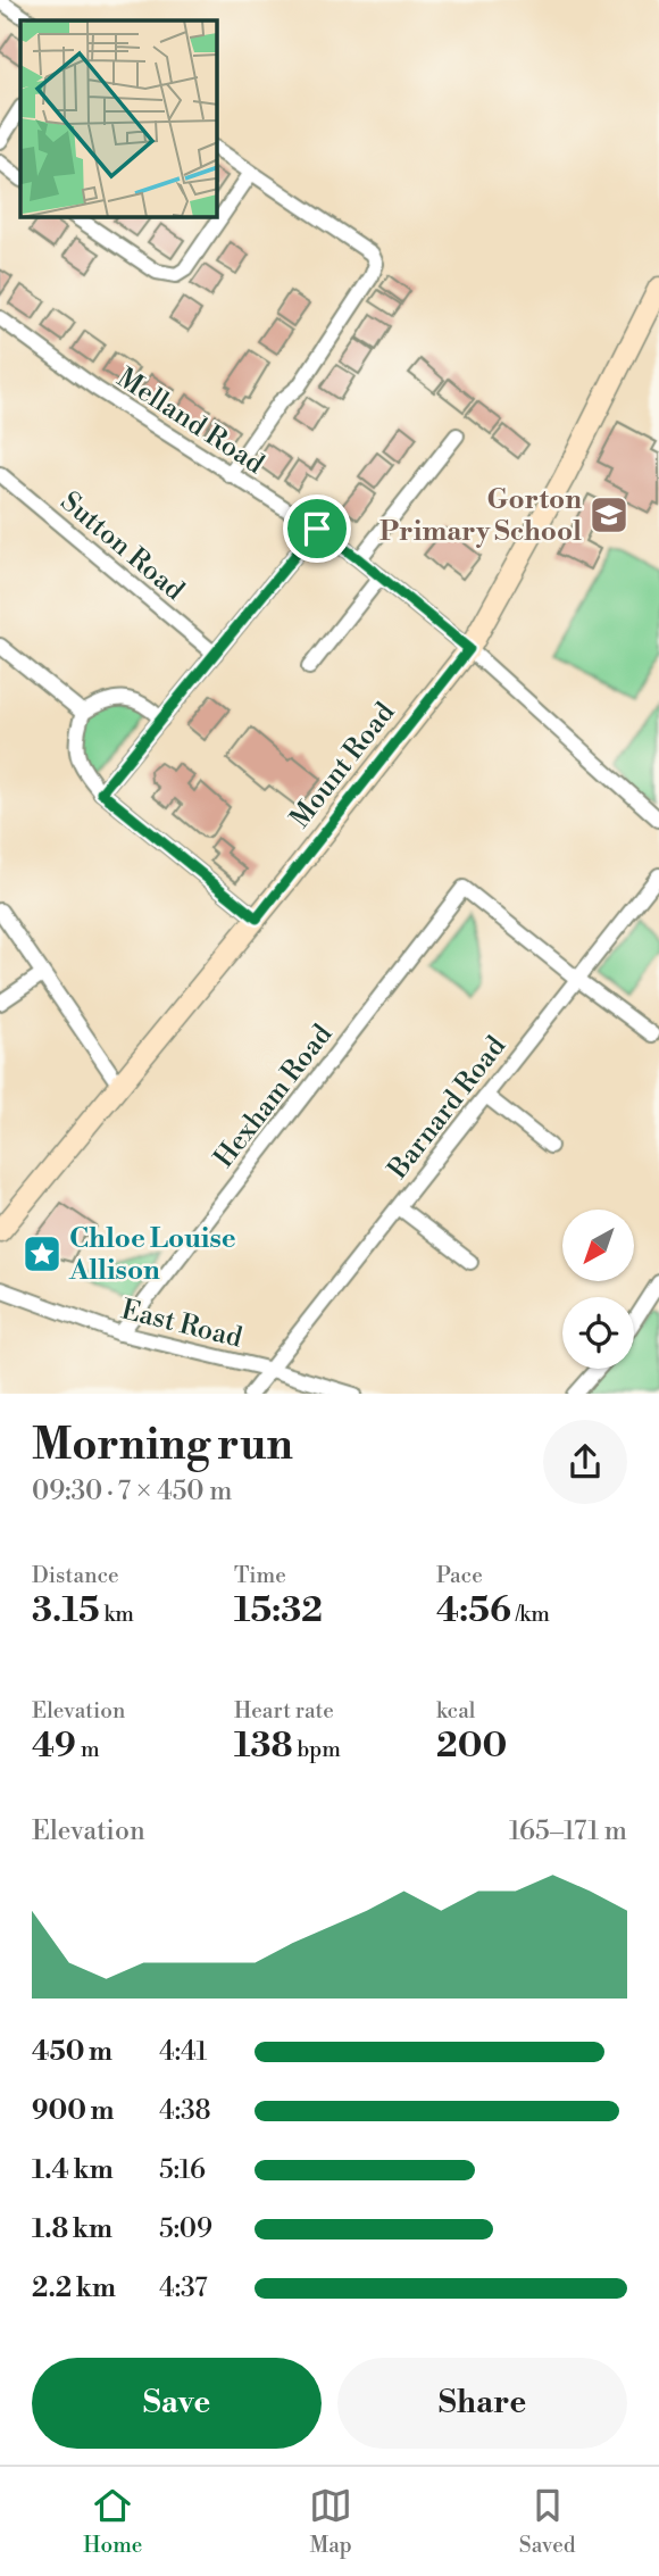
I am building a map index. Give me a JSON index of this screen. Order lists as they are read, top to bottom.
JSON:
{
  "streets": {
    "main road": ["Mount Road"],
    "street": [
      "Melland Road",
      "Sutton Road",
      "Hexham Road",
      "Barnard Road",
      "East Road"
    ]
  },
  "crossings": [
    ["Melland Road", "Mount Road"],
    ["Hexham Road", "Barnard Road"],
    ["Hexham Road", "East Road"],
    ["Barnard Road", "East Road"]
  ],
  "places": {
    "school or university": ["Gorton Primary School"],
    "place": ["Chloe Louise Allison"]
  },
  "north": "bottom left",
  "page": {
    "heading": ["Morning run", "09:30 · 7 × 450 m"],
    "stats": [
      ["Distance", "3.15 km"],
      ["Time", "15:32"],
      ["Pace", "4:56 /km"],
      ["Elevation", "49 m"],
      ["Heart rate", "138 bpm"],
      ["kcal", "200"]
    ],
    "chart": ["Elevation", "165–171 m"],
    "list": [
      {
        "name": "450 m",
        "note": "4:41"
      },
      {
        "name": "900 m",
        "note": "4:38"
      },
      {
        "name": "1.4 km",
        "note": "5:16"
      },
      {
        "name": "1.8 km",
        "note": "5:09"
      },
      {
        "name": "2.2 km",
        "note": "4:37"
      }
    ],
    "buttons": ["Save", "Share"],
    "tabs": ["Home", "Map", "Saved"]
  }
}
